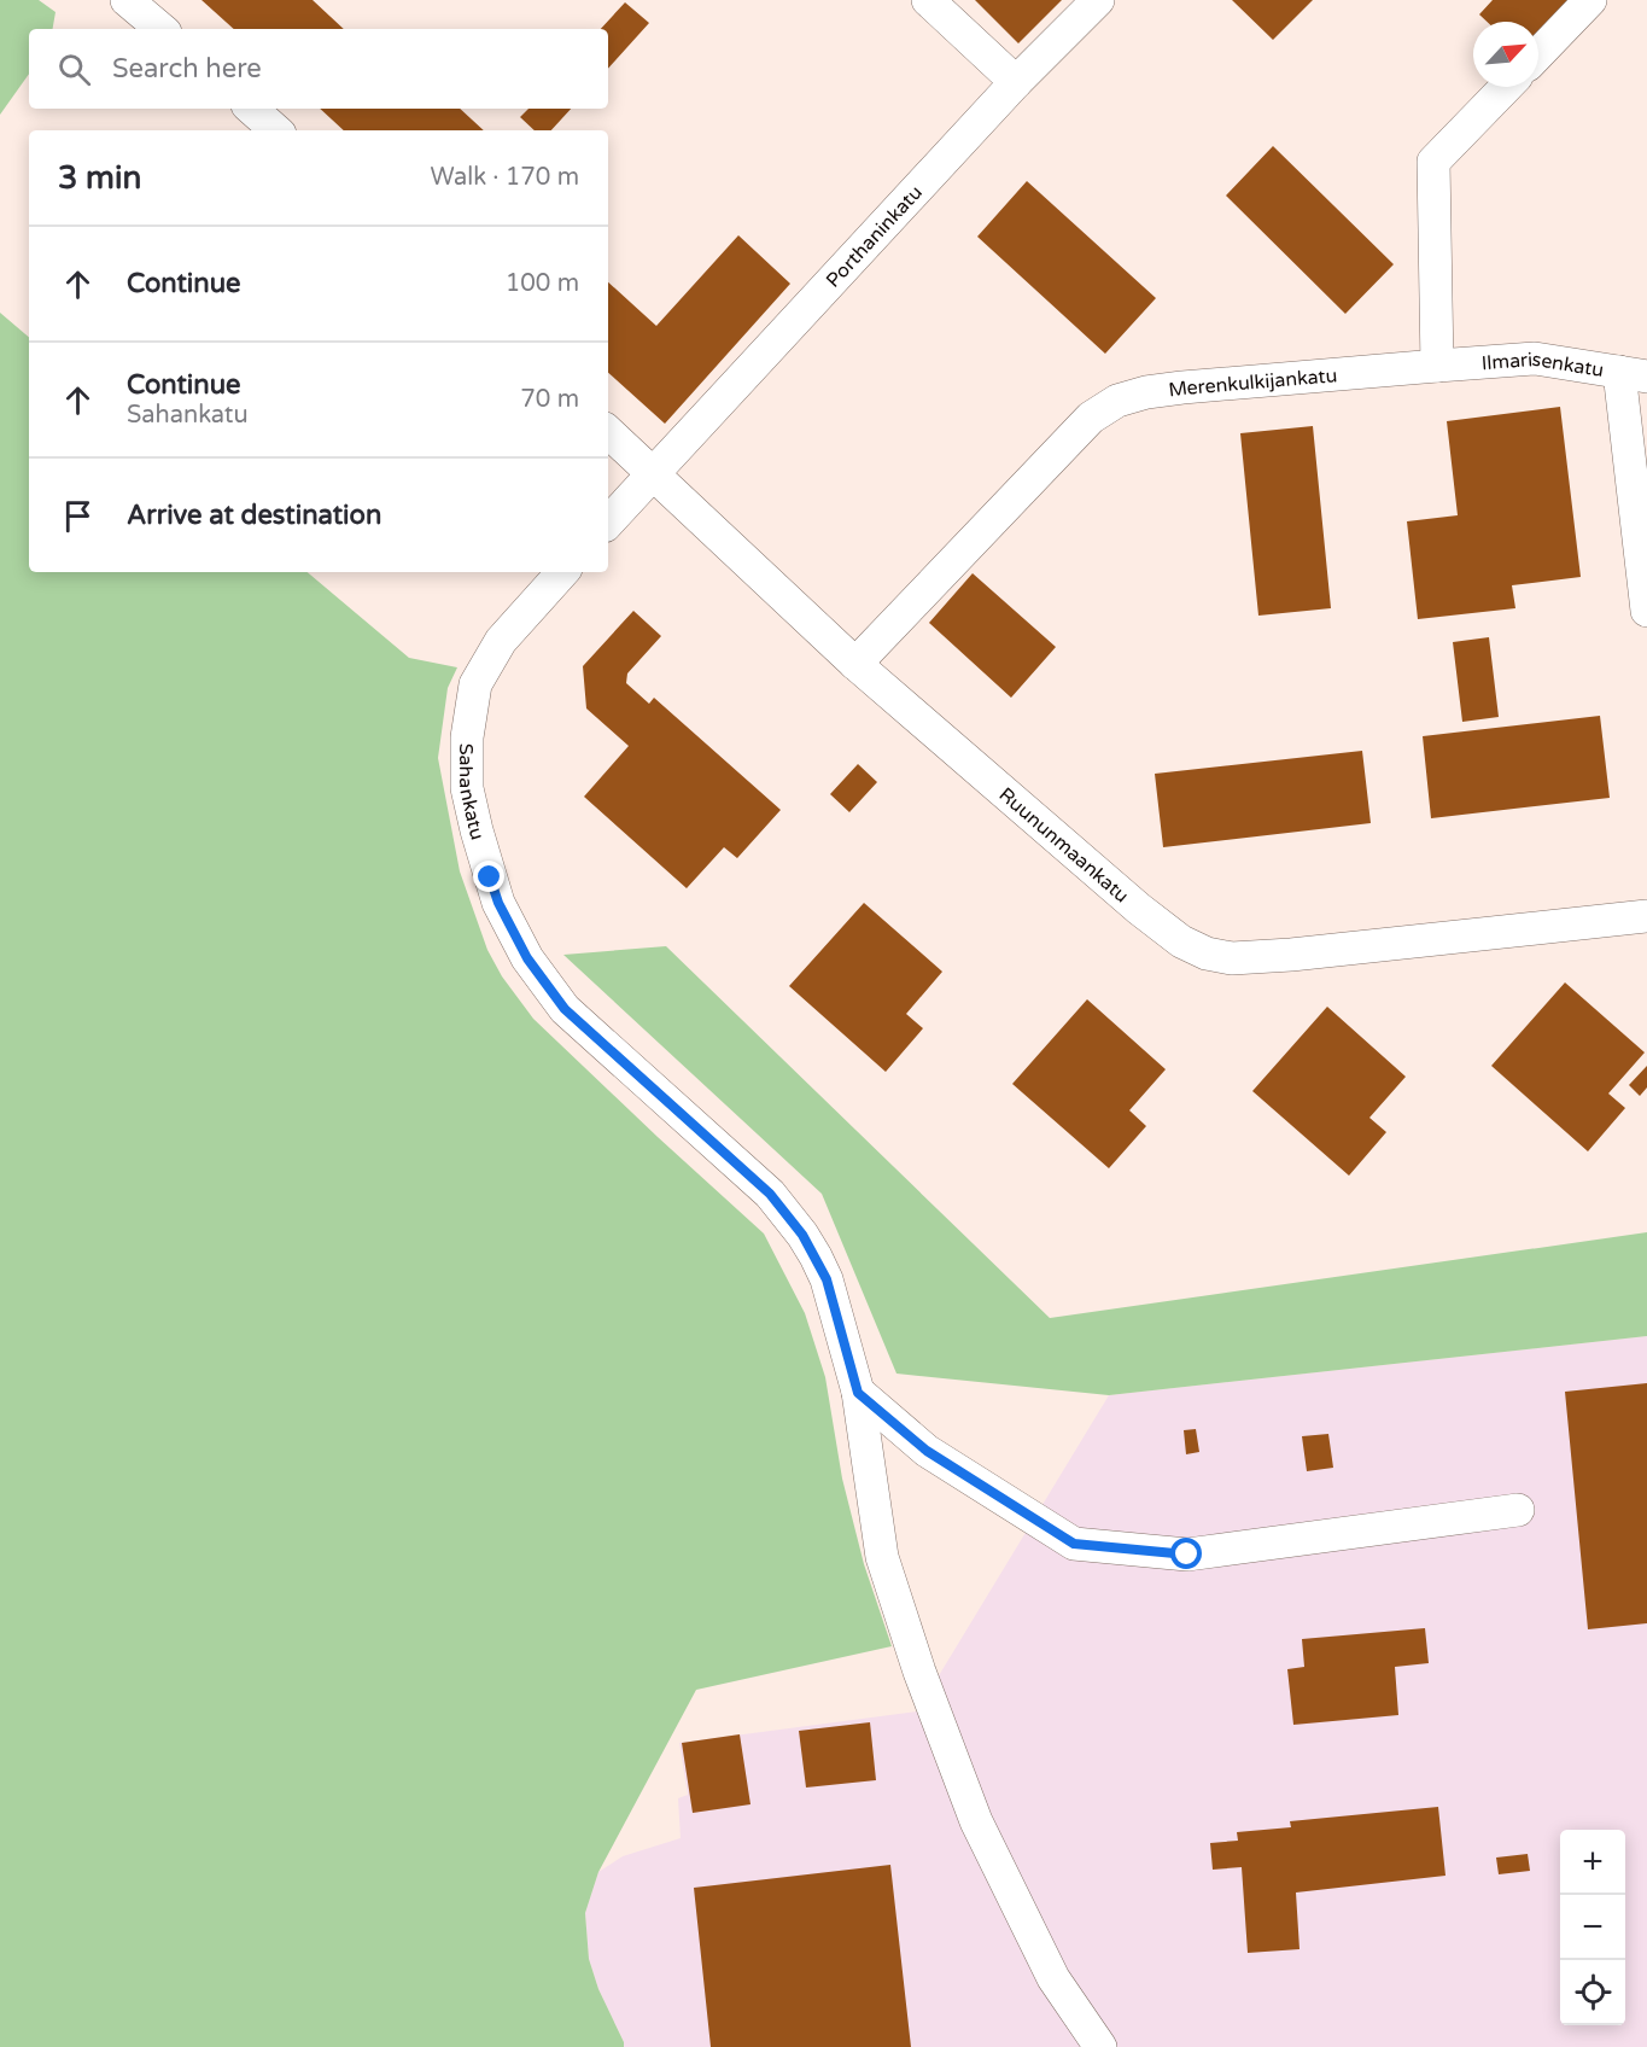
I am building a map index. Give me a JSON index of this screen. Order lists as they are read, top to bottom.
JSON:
{
  "streets": {
    "street": [
      "Porthaninkatu",
      "Ilmarisenkatu",
      "Merenkulkijankatu",
      "Sahankatu",
      "Ruununmaankatu"
    ]
  },
  "crossings": [
    ["Porthaninkatu", "Ruununmaankatu"],
    ["Ilmarisenkatu", "Merenkulkijankatu"],
    ["Merenkulkijankatu", "Ruununmaankatu"]
  ],
  "north": "top right",
  "page": {
    "search": "Search here",
    "heading": ["3 min", "Walk · 170 m"],
    "list": [
      ["Continue", "100 m"],
      ["Continue", "Sahankatu", "70 m"],
      "Arrive at destination"
    ],
    "map_buttons": ["+", "−"]
  }
}
